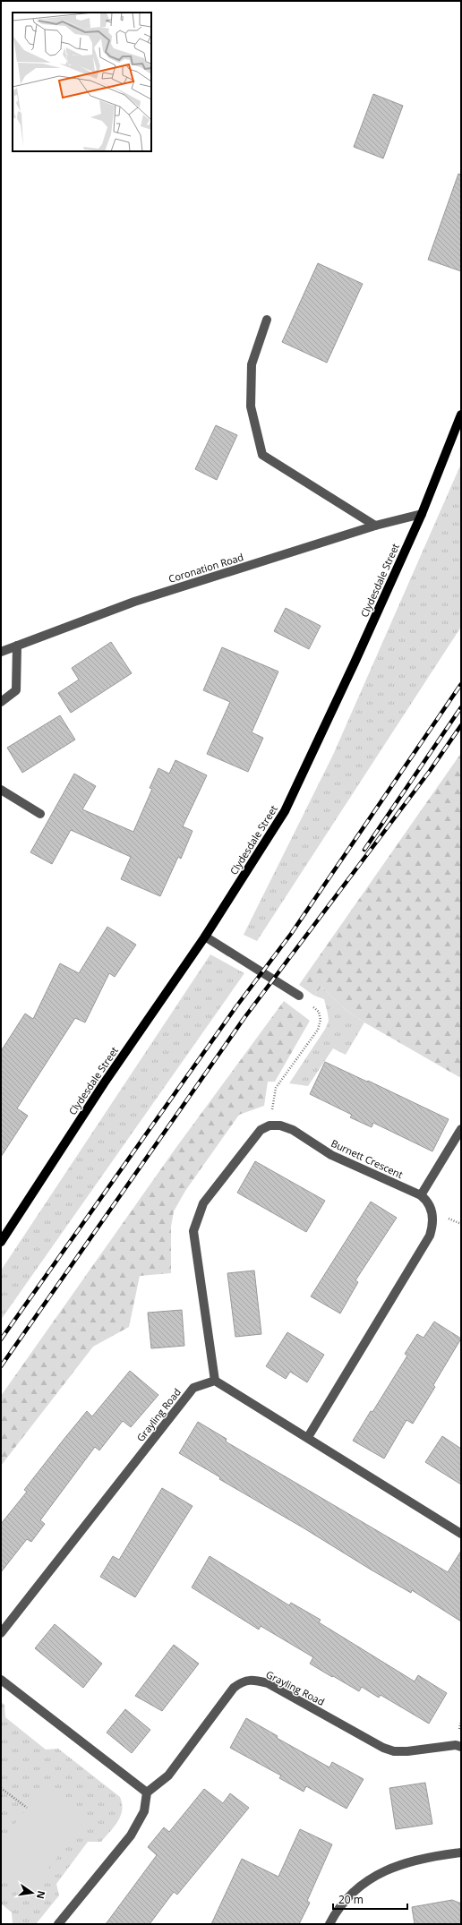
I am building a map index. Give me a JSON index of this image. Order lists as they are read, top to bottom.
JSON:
{
  "streets": {
    "main road": ["Clydesdale Street"],
    "street": ["Coronation Road", "Burnett Crescent", "Grayling Road"]
  },
  "crossings": [
    ["Coronation Road", "Clydesdale Street"]
  ],
  "scale_bar": "20 m",
  "north": "right"
}
